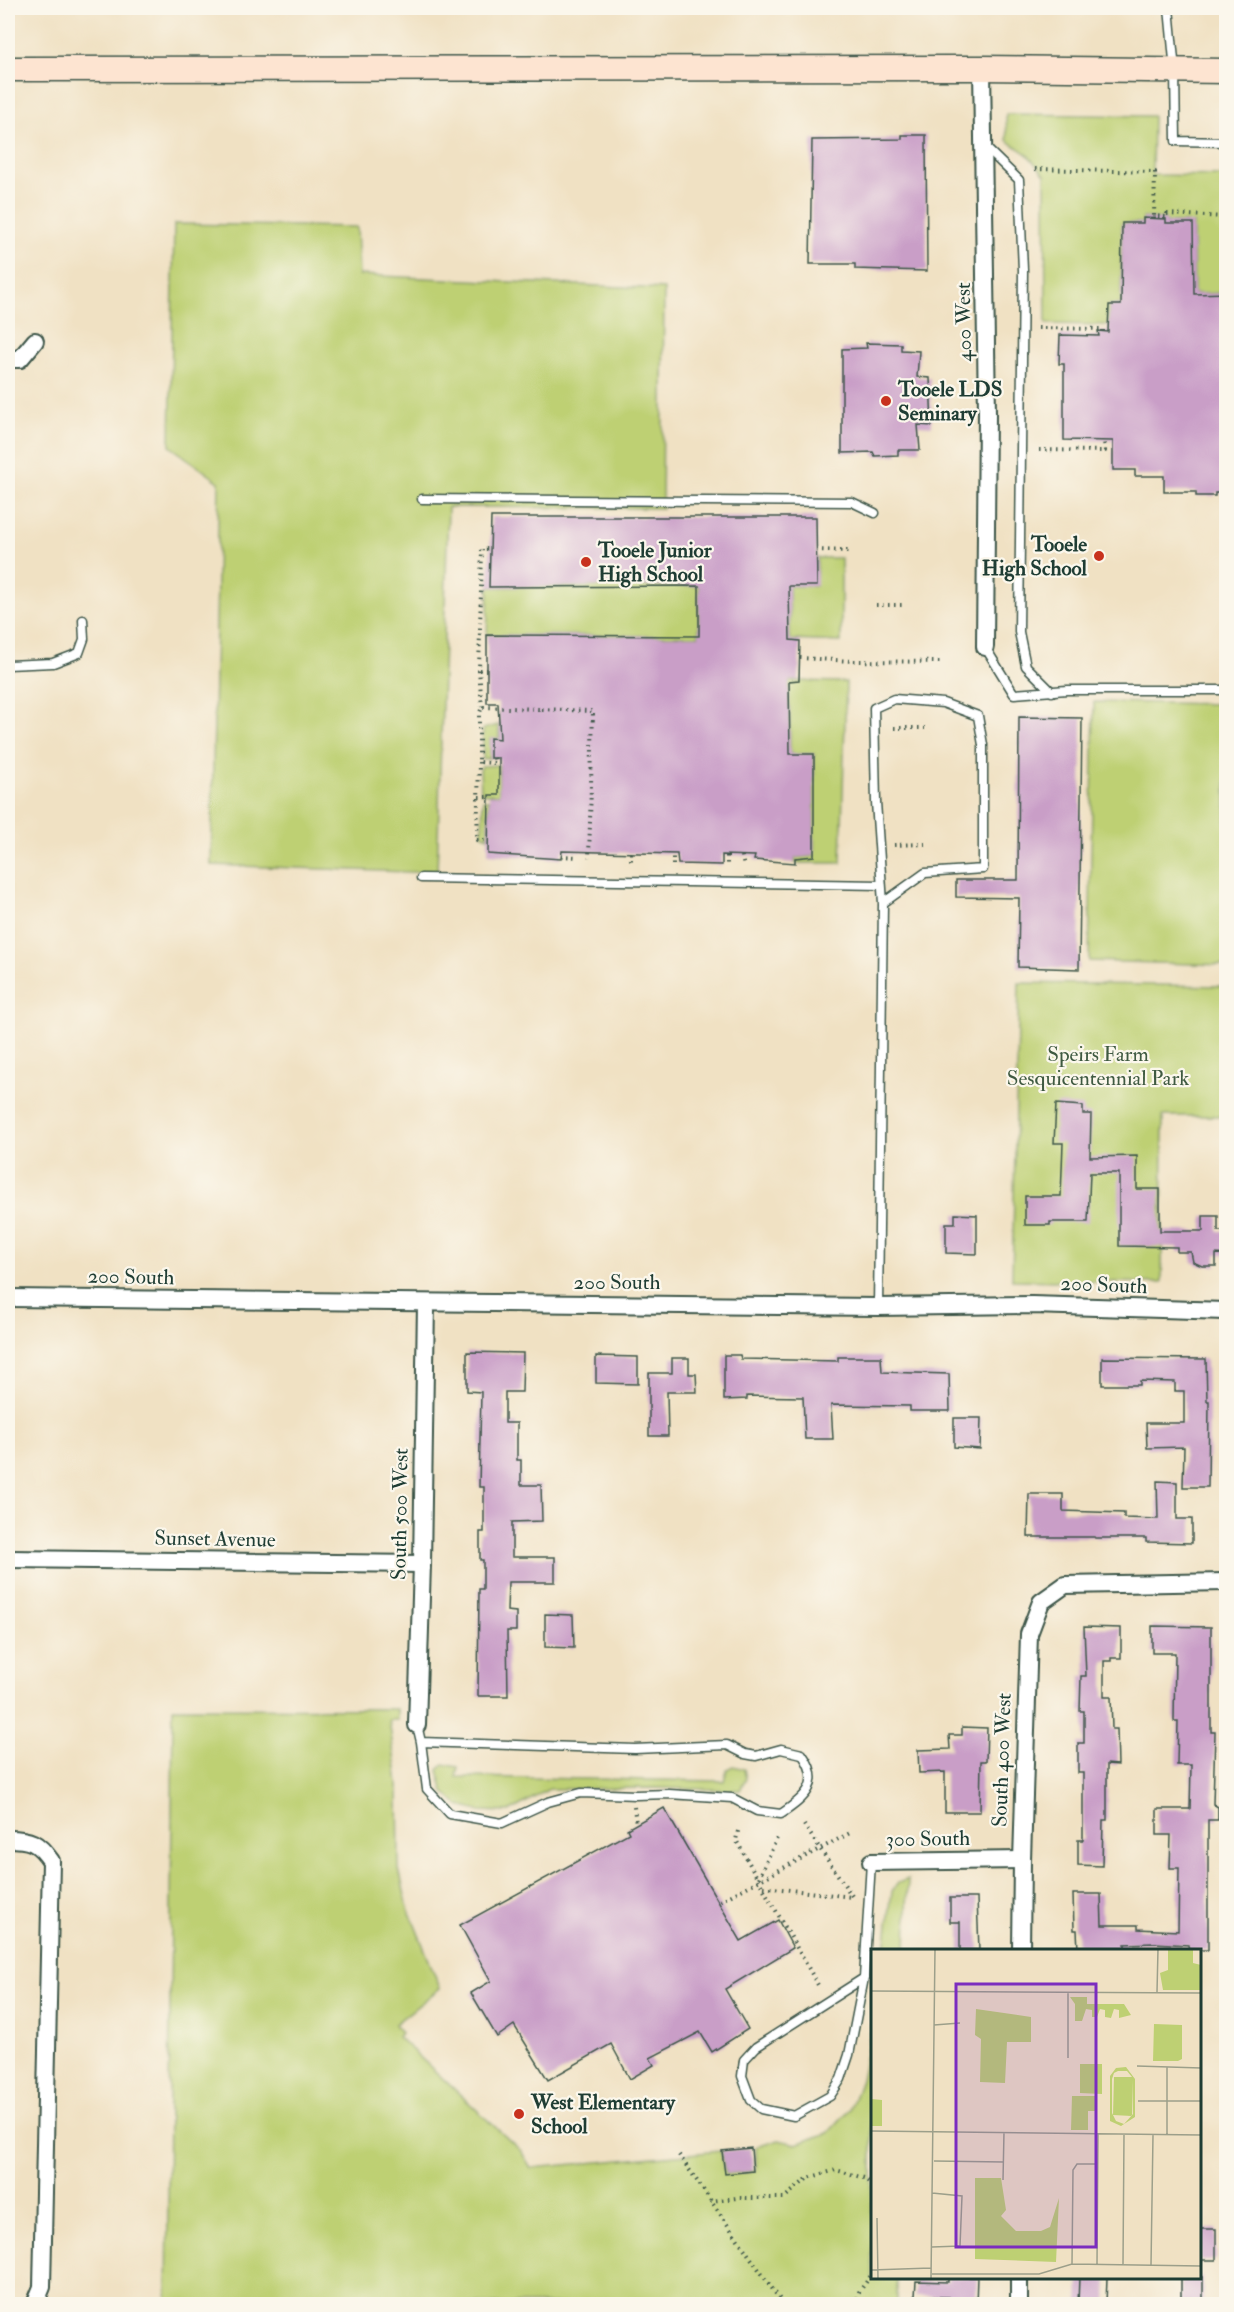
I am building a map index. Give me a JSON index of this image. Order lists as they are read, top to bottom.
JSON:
{
  "streets": {
    "street": [
      "400 West",
      "200 South",
      "South 500 West",
      "Sunset Avenue",
      "South 400 West",
      "300 South"
    ]
  },
  "crossings": [
    ["200 South", "South 500 West"],
    ["South 500 West", "Sunset Avenue"],
    ["South 400 West", "300 South"]
  ],
  "parks": ["Speirs Farm Sesquicentennial Park"],
  "places": [
    "Tooele LDS Seminary",
    "Tooele High School",
    "Tooele Junior High School",
    "West Elementary School"
  ]
}
